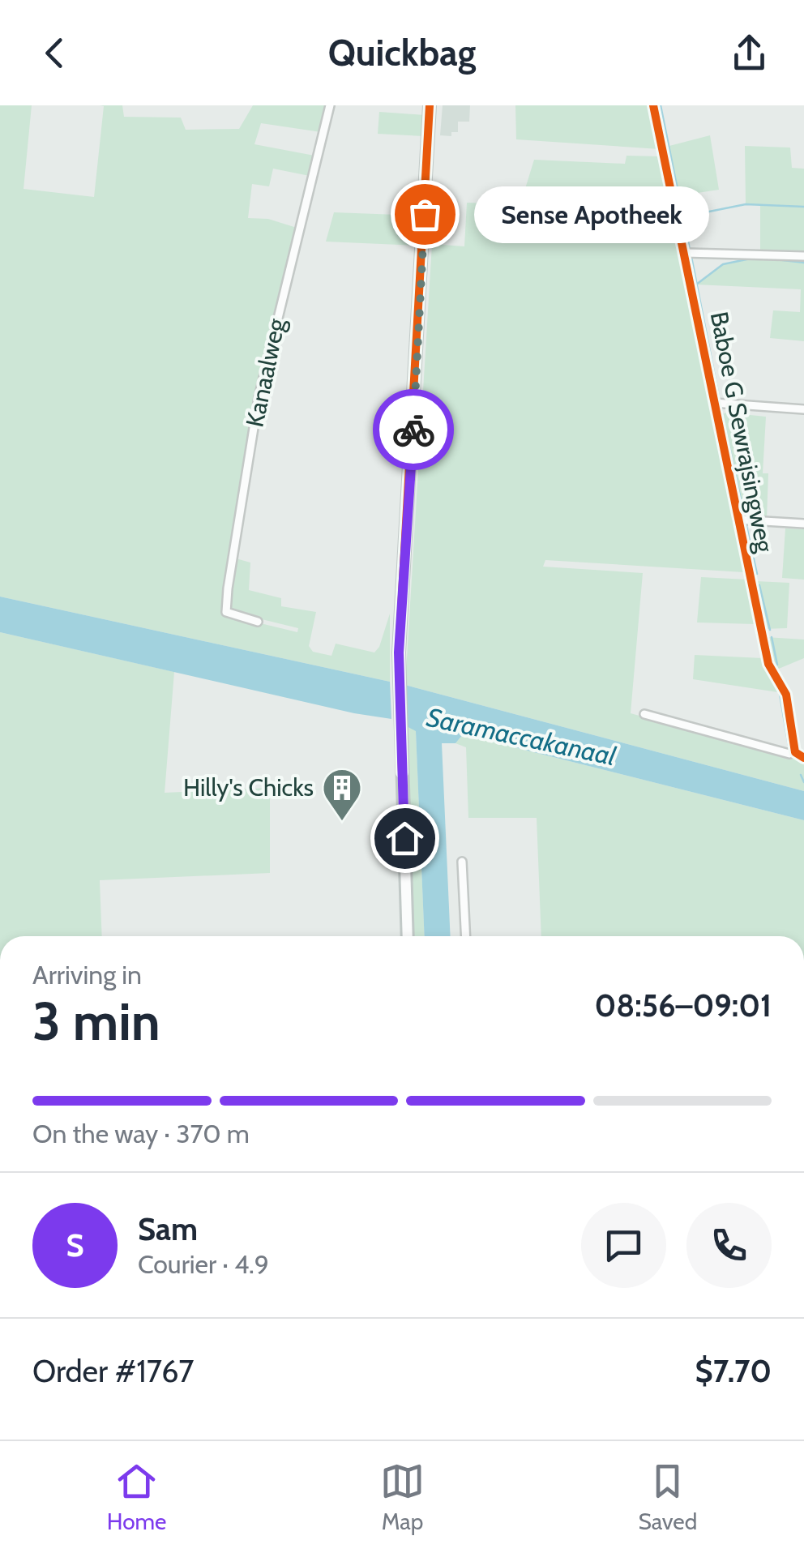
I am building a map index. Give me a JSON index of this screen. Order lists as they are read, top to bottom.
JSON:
{
  "streets": {
    "street": ["Kanaalweg", "Baboe G Sewrajsingweg"]
  },
  "water": ["Saramaccakanaal"],
  "places": {
    "other": ["Sense Apotheek"],
    "building": ["Hilly's Chicks"]
  },
  "page": {
    "header": "Quickbag",
    "bubble": "Sense Apotheek",
    "heading": ["3 min", "Arriving in", "08:56–09:01"],
    "panel": [
      "Sam",
      "Courier · 4.9",
      "Order #1767",
      "$7.70"
    ],
    "bar": "On the way · 370 m",
    "round": "S",
    "tabs": ["Home", "Map", "Saved"]
  }
}
